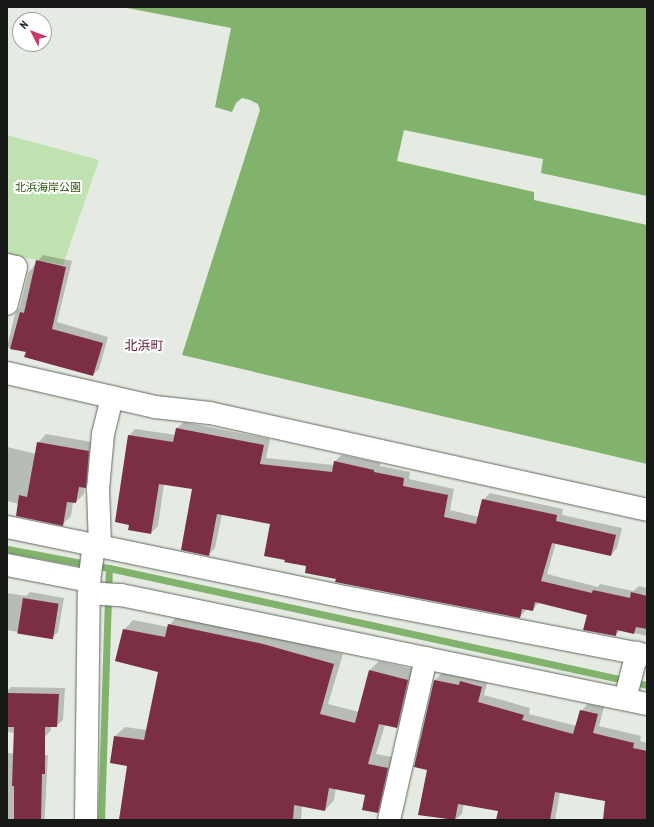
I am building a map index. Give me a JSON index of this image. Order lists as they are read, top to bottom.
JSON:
{
  "districts": ["北浜町"],
  "parks": ["北浜海岸公園"],
  "north": "top left"
}
